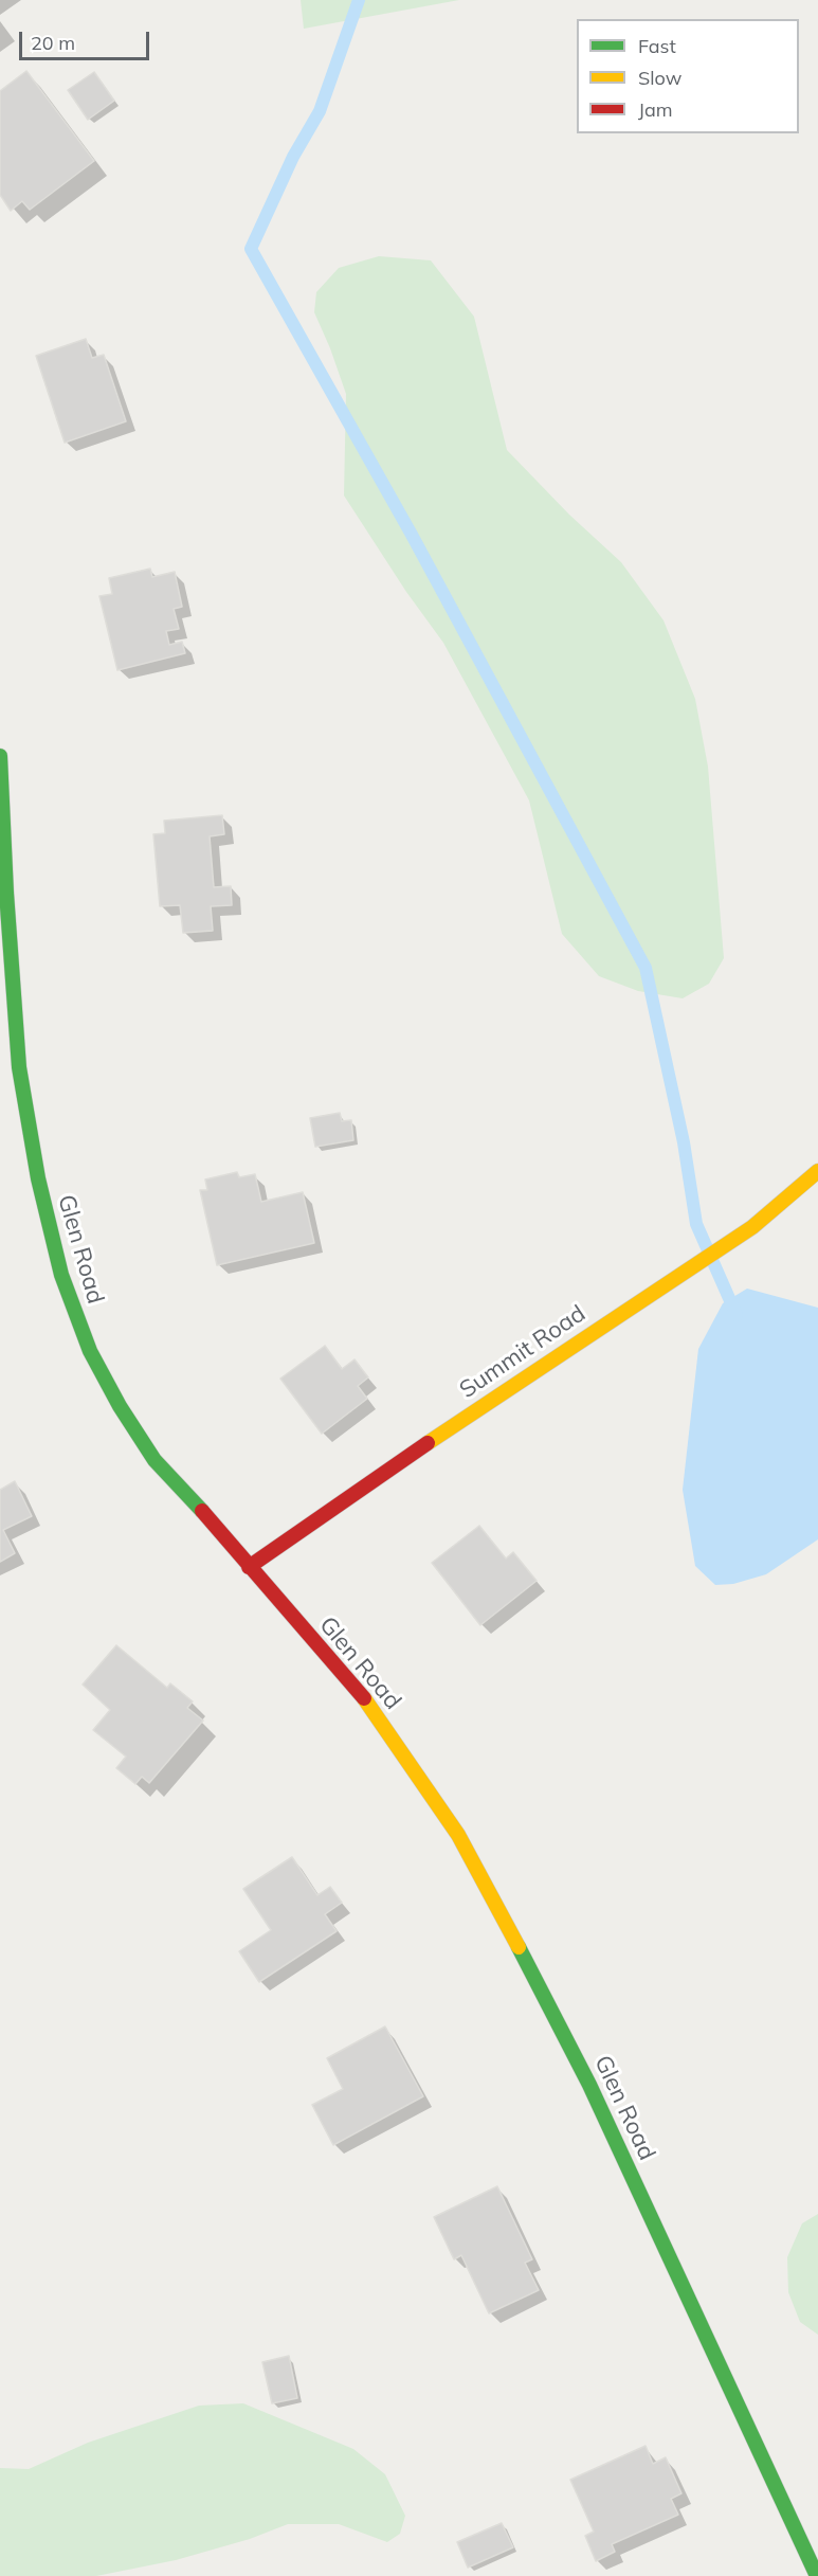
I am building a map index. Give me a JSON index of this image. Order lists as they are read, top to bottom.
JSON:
{
  "streets": {
    "street": ["Glen Road", "Summit Road"]
  },
  "crossings": [
    ["Glen Road", "Summit Road"]
  ],
  "legend": ["Fast", "Slow", "Jam"],
  "scale_bar": "20 m"
}
